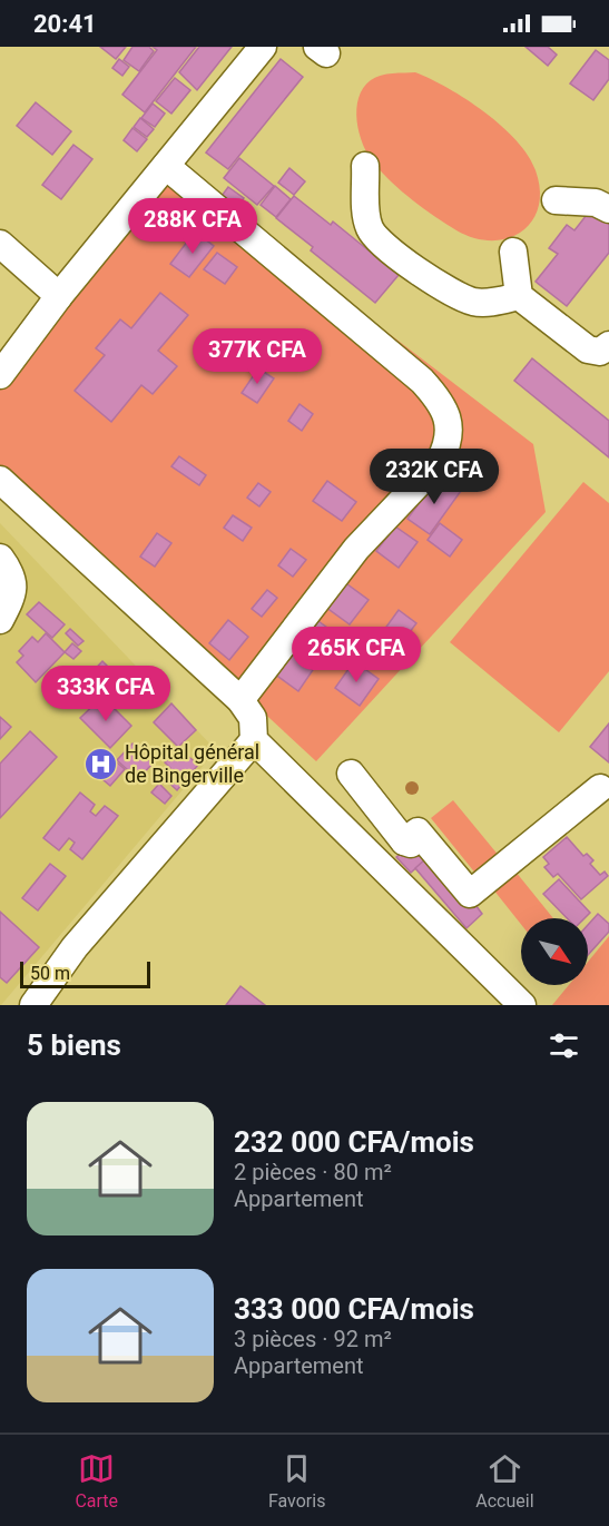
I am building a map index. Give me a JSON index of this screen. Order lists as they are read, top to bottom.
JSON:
{
  "places": {
    "hospital": ["Hôpital général de Bingerville"]
  },
  "scale_bar": "50 m",
  "north": "bottom right",
  "page": {
    "status": "20:41",
    "price": [
      "288K CFA",
      "377K CFA",
      "232K CFA",
      "265K CFA",
      "333K CFA"
    ],
    "scale": "50 m",
    "heading": "5 biens",
    "list": [
      {
        "name": "232 000 CFA/mois",
        "note": "2 pièces · 80 m² · Appartement"
      },
      {
        "name": "333 000 CFA/mois",
        "note": "3 pièces · 92 m² · Appartement"
      }
    ],
    "tabs": ["Carte", "Favoris", "Accueil"]
  }
}
